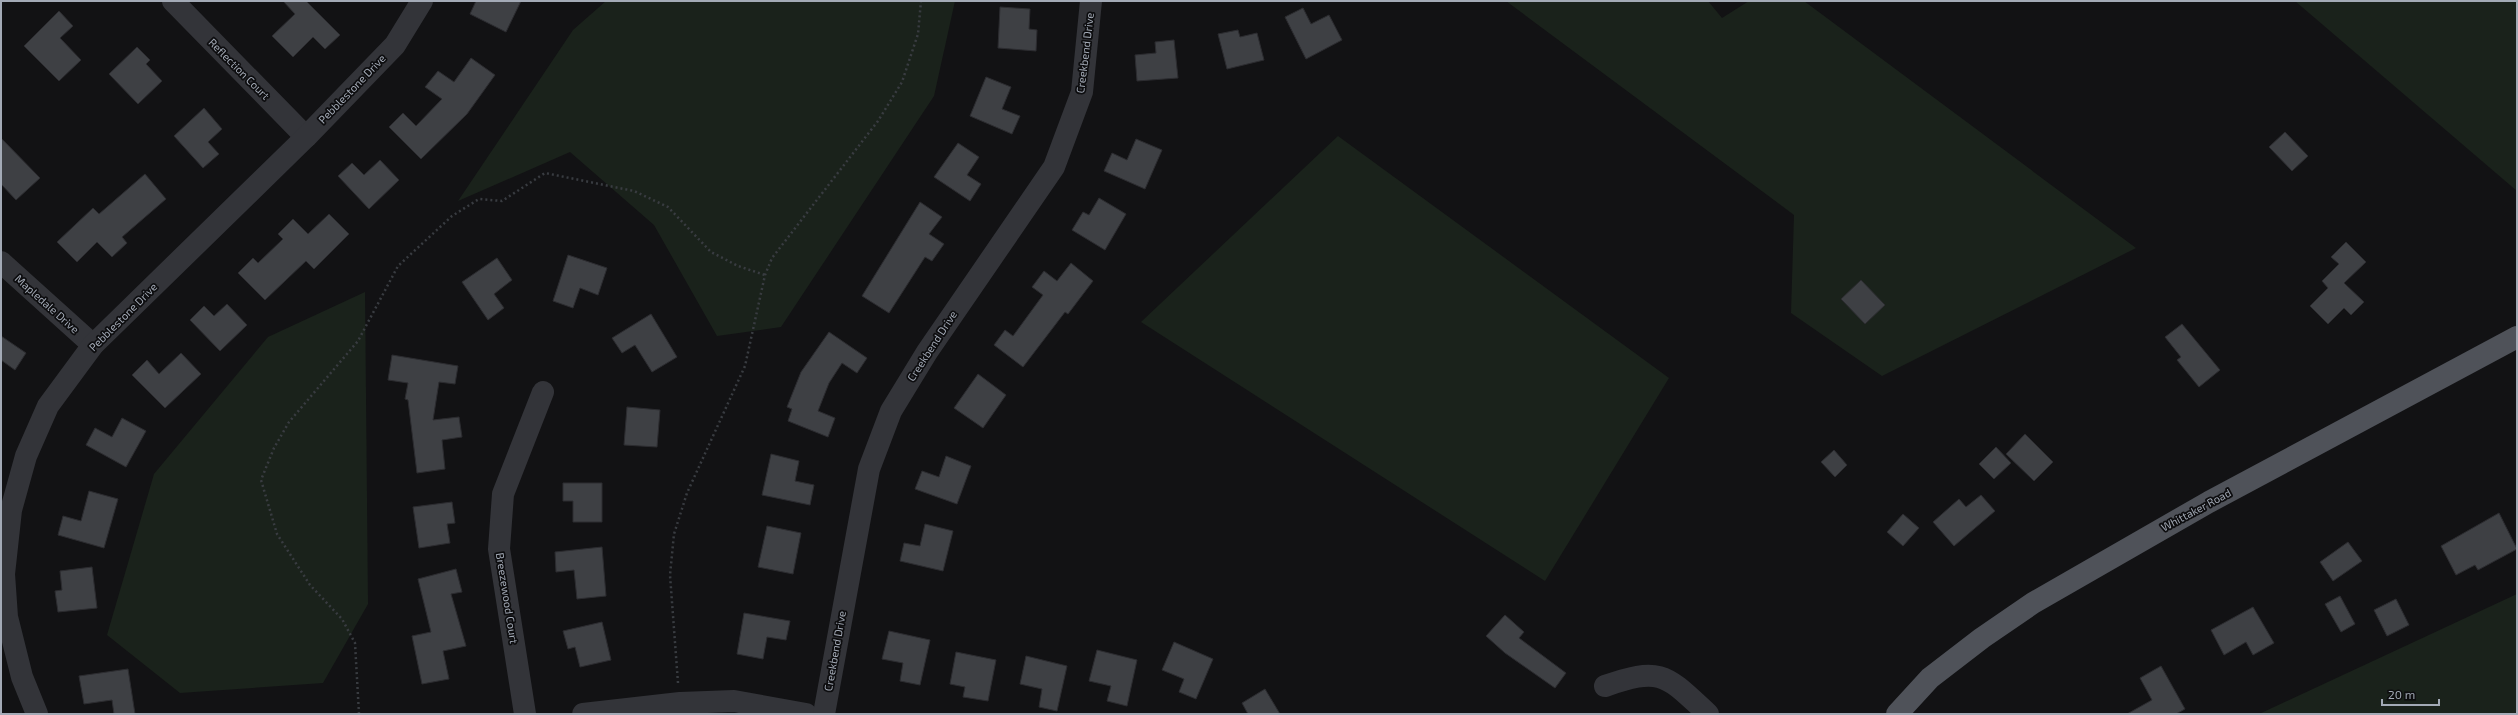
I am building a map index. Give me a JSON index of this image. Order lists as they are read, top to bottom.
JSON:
{
  "streets": {
    "main road": ["Whittaker Road"],
    "street": [
      "Creekbend Drive",
      "Reflection Court",
      "Pebblestone Drive",
      "Mapledale Drive",
      "Breezewood Court"
    ]
  },
  "crossings": [
    ["Reflection Court", "Pebblestone Drive"],
    ["Pebblestone Drive", "Mapledale Drive"]
  ],
  "scale_bar": "20 m"
}
